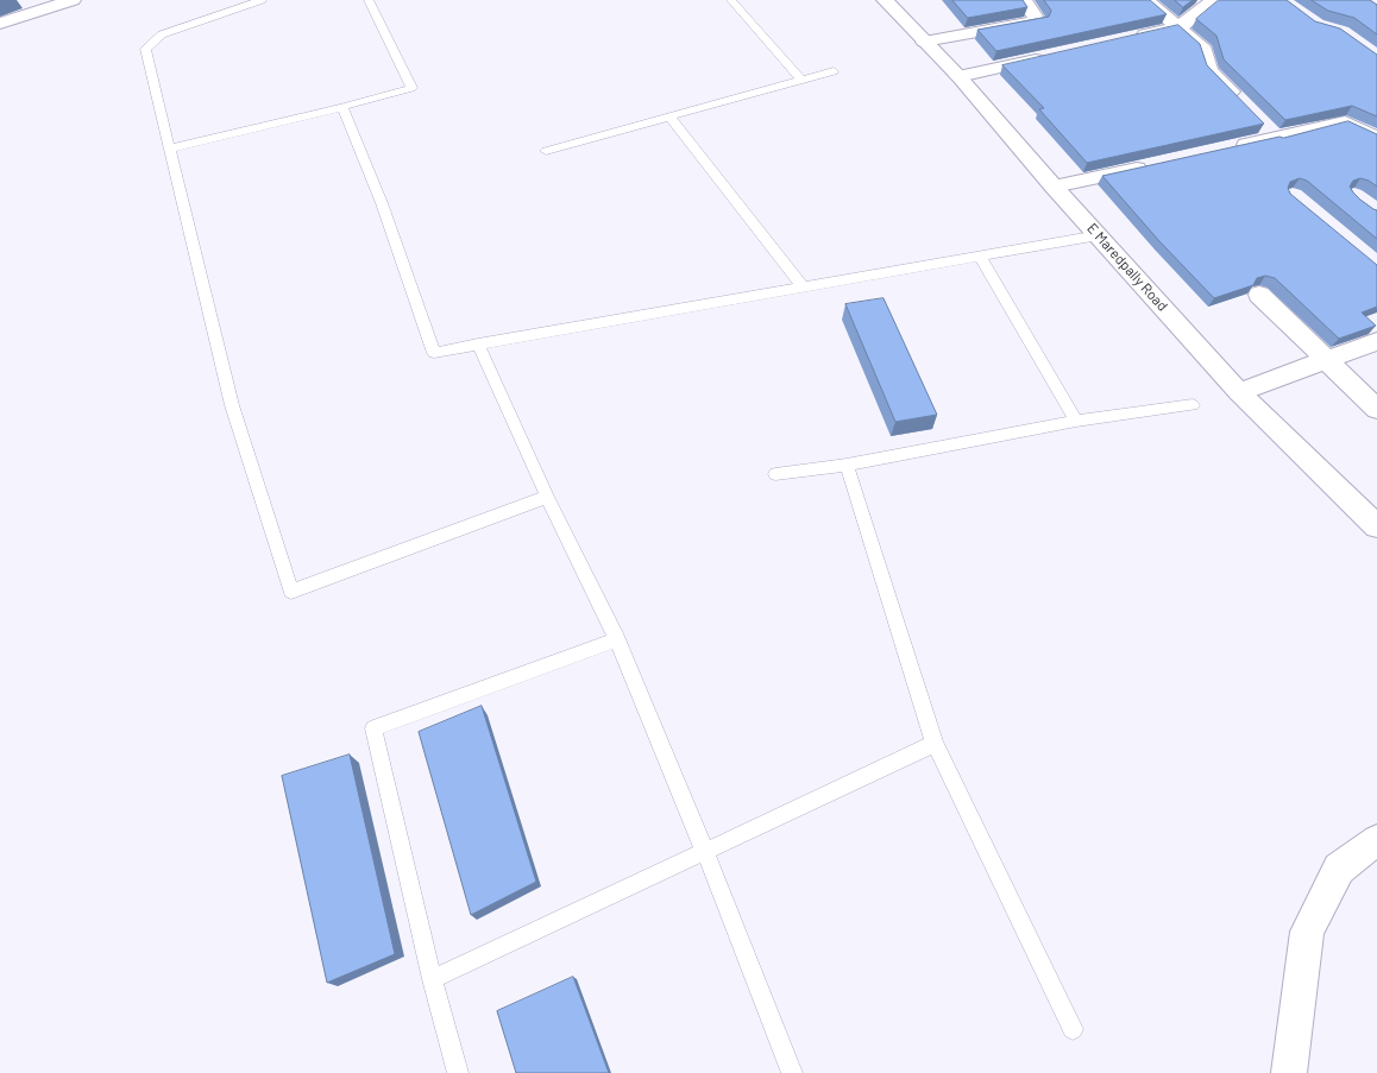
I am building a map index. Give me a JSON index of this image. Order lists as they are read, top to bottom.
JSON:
{
  "streets": {
    "street": ["E Maredpally Road"]
  }
}
